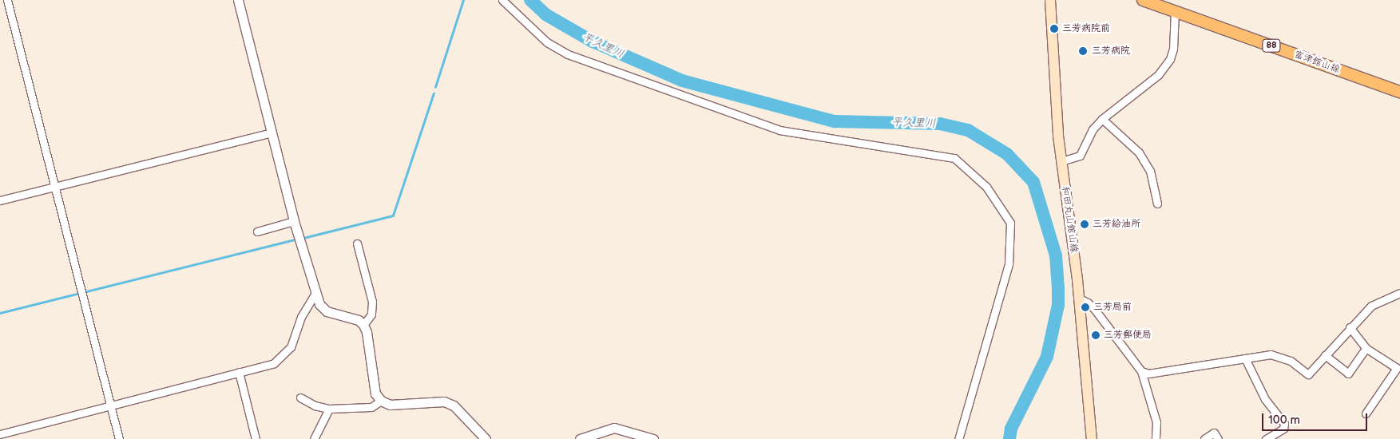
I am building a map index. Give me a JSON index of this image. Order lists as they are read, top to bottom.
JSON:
{
  "streets": {
    "main road": ["88", "富津館山線", "和田丸山館山線"]
  },
  "water": ["平久里川"],
  "places": [
    "三芳病院前",
    "三芳病院",
    "三芳給油所",
    "三芳局前",
    "三芳郵便局"
  ],
  "scale_bar": "100 m"
}
